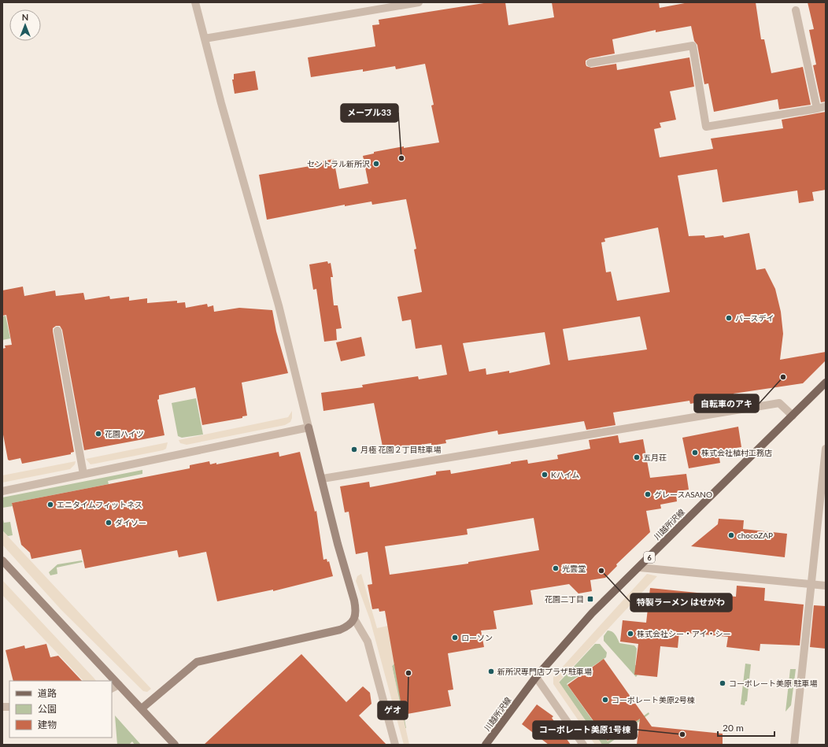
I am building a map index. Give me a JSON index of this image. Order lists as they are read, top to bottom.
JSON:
{
  "streets": {
    "main road": ["川越所沢線", "6"]
  },
  "places": {
    "other": [
      "メープル33",
      "セントラル新所沢",
      "バースデイ",
      "自転車のアキ",
      "花園ハイツ",
      "月極 花園２丁目駐車場",
      "株式会社植村工務店",
      "五月荘",
      "Kハイム",
      "グレースASANO",
      "エニタイムフィットネス",
      "ダイソー",
      "chocoZAP",
      "光雲堂",
      "特製ラーメン はせがわ",
      "株式会社シー・アイ・シー",
      "ローソン",
      "新所沢専門店プラザ駐車場",
      "ゲオ",
      "コーポレート美原 駐車場",
      "コーポレート美原2号棟",
      "コーポレート美原1号棟"
    ],
    "transit": ["花園二丁目"]
  },
  "legend": ["道路", "公園", "建物"],
  "scale_bar": "20 m",
  "north": "top"
}
